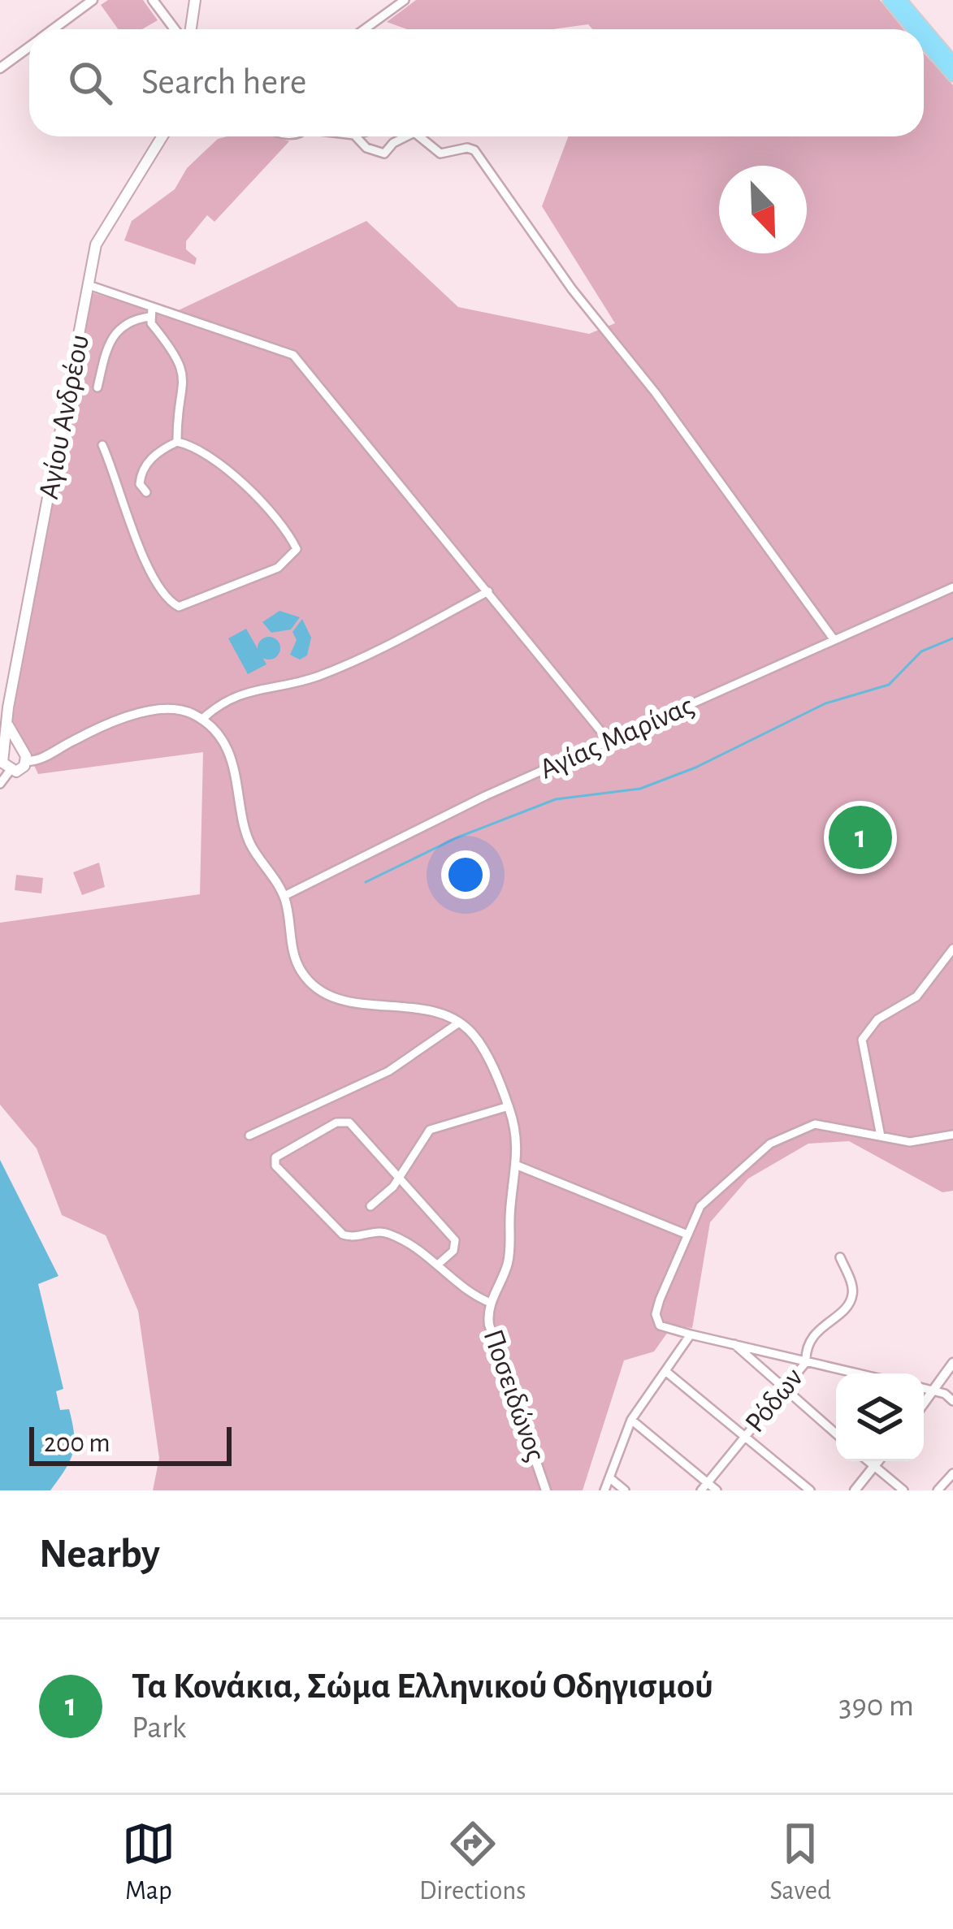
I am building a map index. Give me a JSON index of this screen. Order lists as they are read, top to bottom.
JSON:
{
  "streets": {
    "main road": ["Αγίου Ανδρέου"],
    "street": ["Αγίας Μαρίνας", "Ποσειδώνος", "Ρόδων"]
  },
  "scale_bar": "200 m",
  "north": "bottom right",
  "page": {
    "search": "Search here",
    "pins": "1",
    "scale": "200 m",
    "heading": "Nearby",
    "list": [
      {
        "mark": "1",
        "name": "Τα Κονάκια, Σώμα Ελληνικού Οδηγισμού",
        "note": "Park",
        "value": "390 m"
      }
    ],
    "nav": ["Map", "Directions", "Saved"]
  }
}
